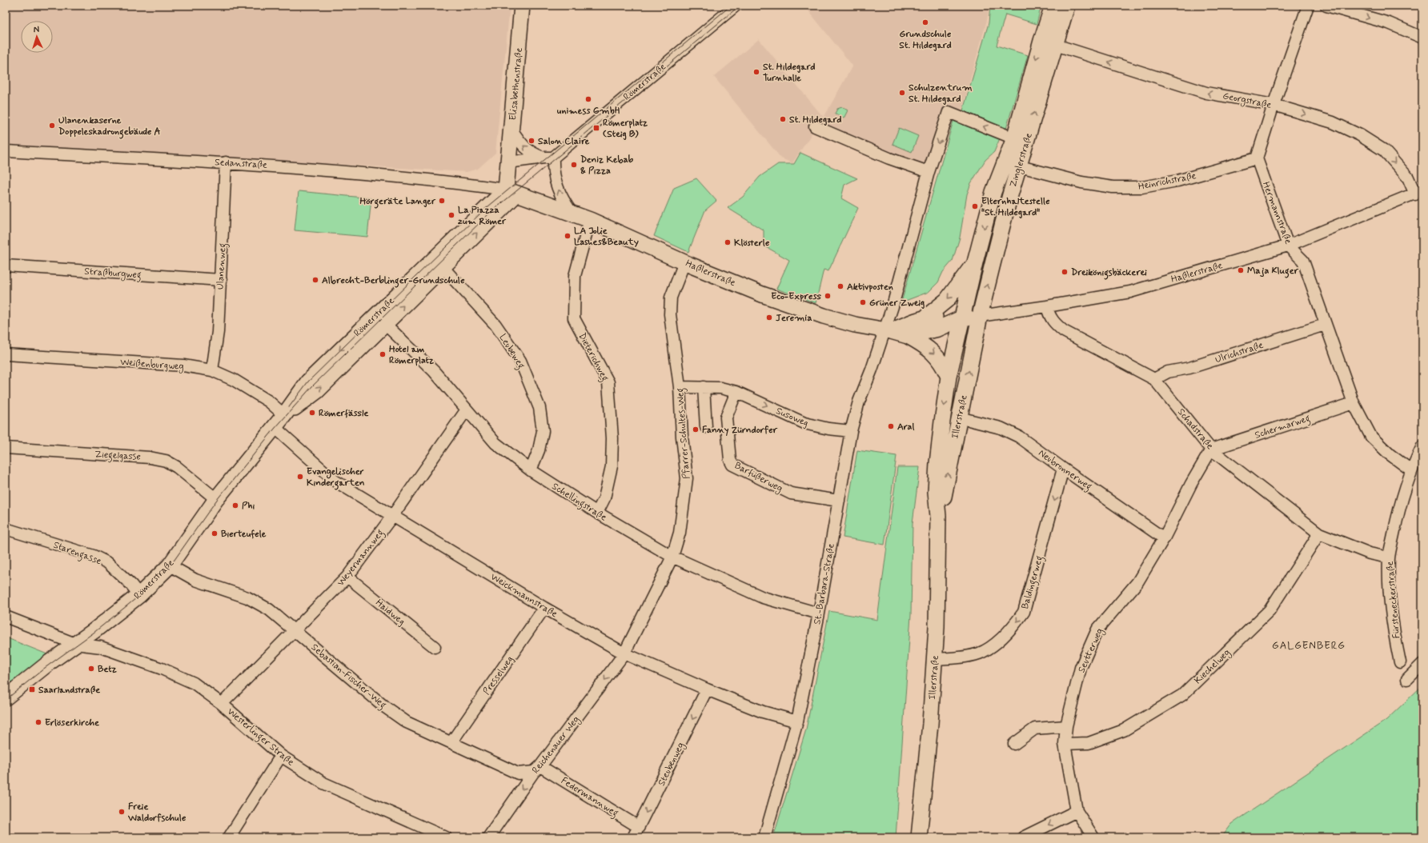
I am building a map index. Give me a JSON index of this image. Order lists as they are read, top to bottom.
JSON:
{
  "streets": {
    "street": [
      "Römerstraße",
      "Elisabethenstraße",
      "Georgstraße",
      "Zinglerstraße",
      "Sedanstraße",
      "Heinrichstraße",
      "Hermannstraße",
      "Ulanenweg",
      "Haßlerstraße",
      "Straßburgweg",
      "Leubeweg",
      "Ulrichstraße",
      "Dieterichweg",
      "Weißenburgweg",
      "Susoweg",
      "Illerstraße",
      "Schermarweg",
      "Schadstraße",
      "Pfarrer-Schultes-Weg",
      "Ziegelgasse",
      "Neubronnerweg",
      "Barfüßerweg",
      "Schellingstraße",
      "Starengasse",
      "Weyermannweg",
      "Baldingerweg",
      "St.-Barbara-Straße",
      "Weickmannstraße",
      "Fürsteneckerstraße",
      "Haidweg",
      "Seutterweg",
      "Kiechelweg",
      "Presselweg",
      "Sebastian-Fischer-Weg",
      "Westerlinger Straße",
      "Reichenauer Weg",
      "Steubenweg",
      "Federmannweg"
    ]
  },
  "crossings": [
    ["Römerstraße", "Leubeweg"],
    ["Römerstraße", "Weißenburgweg"],
    ["Römerstraße", "Ziegelgasse"],
    ["Römerstraße", "Schellingstraße"],
    ["Römerstraße", "Starengasse"],
    ["Römerstraße", "Weickmannstraße"],
    ["Römerstraße", "Sebastian-Fischer-Weg"],
    ["Römerstraße", "Westerlinger Straße"],
    ["Elisabethenstraße", "Sedanstraße"],
    ["Elisabethenstraße", "Haßlerstraße"],
    ["Georgstraße", "Zinglerstraße"],
    ["Georgstraße", "Haßlerstraße"],
    ["Zinglerstraße", "Heinrichstraße"],
    ["Zinglerstraße", "Haßlerstraße"],
    ["Zinglerstraße", "Illerstraße"],
    ["Zinglerstraße", "St.-Barbara-Straße"],
    ["Sedanstraße", "Ulanenweg"],
    ["Sedanstraße", "Haßlerstraße"],
    ["Heinrichstraße", "Hermannstraße"],
    ["Hermannstraße", "Haßlerstraße"],
    ["Hermannstraße", "Ulrichstraße"],
    ["Hermannstraße", "Schermarweg"],
    ["Hermannstraße", "Fürsteneckerstraße"],
    ["Ulanenweg", "Straßburgweg"],
    ["Ulanenweg", "Weißenburgweg"],
    ["Haßlerstraße", "Dieterichweg"],
    ["Haßlerstraße", "Illerstraße"],
    ["Haßlerstraße", "Schadstraße"],
    ["Haßlerstraße", "Pfarrer-Schultes-Weg"],
    ["Haßlerstraße", "St.-Barbara-Straße"],
    ["Leubeweg", "Schellingstraße"],
    ["Ulrichstraße", "Schadstraße"],
    ["Dieterichweg", "Schellingstraße"],
    ["Susoweg", "Pfarrer-Schultes-Weg"],
    ["Susoweg", "Barfüßerweg"],
    ["Susoweg", "St.-Barbara-Straße"],
    ["Illerstraße", "Neubronnerweg"],
    ["Illerstraße", "Baldingerweg"],
    ["Schermarweg", "Schadstraße"],
    ["Schermarweg", "Seutterweg"],
    ["Schadstraße", "Fürsteneckerstraße"],
    ["Schadstraße", "Seutterweg"],
    ["Schadstraße", "Kiechelweg"],
    ["Pfarrer-Schultes-Weg", "Schellingstraße"],
    ["Pfarrer-Schultes-Weg", "Weickmannstraße"],
    ["Pfarrer-Schultes-Weg", "Reichenauer Weg"],
    ["Neubronnerweg", "Baldingerweg"],
    ["Neubronnerweg", "Seutterweg"],
    ["Barfüßerweg", "St.-Barbara-Straße"],
    ["Schellingstraße", "Weyermannweg"],
    ["Schellingstraße", "St.-Barbara-Straße"],
    ["Weyermannweg", "Weickmannstraße"],
    ["Weyermannweg", "Haidweg"],
    ["Weyermannweg", "Sebastian-Fischer-Weg"],
    ["Weyermannweg", "Westerlinger Straße"],
    ["St.-Barbara-Straße", "Weickmannstraße"],
    ["Weickmannstraße", "Presselweg"],
    ["Weickmannstraße", "Reichenauer Weg"],
    ["Weickmannstraße", "Steubenweg"],
    ["Seutterweg", "Kiechelweg"],
    ["Presselweg", "Sebastian-Fischer-Weg"],
    ["Sebastian-Fischer-Weg", "Reichenauer Weg"],
    ["Sebastian-Fischer-Weg", "Federmannweg"],
    ["Reichenauer Weg", "Federmannweg"],
    ["Steubenweg", "Federmannweg"]
  ],
  "one_way": [
    "Susoweg",
    "Baldingerweg",
    "Reichenauer Weg",
    "Steubenweg"
  ],
  "districts": ["GALGENBERG"],
  "places": {
    "other": [
      "Grundschule St. Hildegard",
      "St. Hildegard Turnhalle",
      "Schulzentrum St. Hildegard",
      "unimess GmbH",
      "St. Hildegard",
      "Ulanenkaserne Doppeleskadrongebäude A",
      "Salon Claire",
      "Deniz Kebab & Pizza",
      "Hörgeräte Langer",
      "Elternhaltestelle \"St. Hildegard\"",
      "La Piazza zum Römer",
      "LA Jolie Lashes&Beauty",
      "Klösterle",
      "Maja Kluger",
      "Dreikönigsbäckerei",
      "Albrecht-Berblinger-Grundschule",
      "Aktivposten",
      "Eco-Express",
      "Grüner Zweig",
      "Jeremia",
      "Hotel am Römerplatz",
      "Römerfässle",
      "Aral",
      "Fanny Zürndorfer",
      "Evangelischer Kindergarten",
      "Phi",
      "Bierteufele",
      "Betz",
      "Erlöserkirche",
      "Freie Waldorfschule"
    ],
    "transit": ["Römerplatz (Steig B)", "Saarlandstraße"]
  },
  "north": "top"
}
